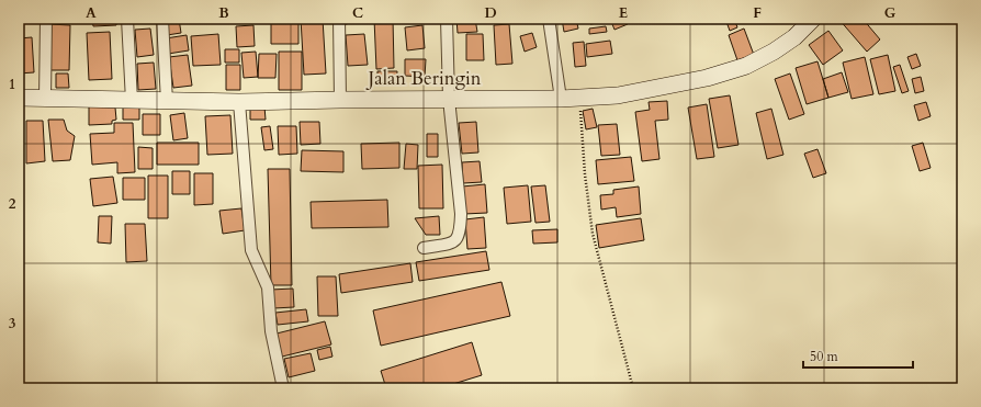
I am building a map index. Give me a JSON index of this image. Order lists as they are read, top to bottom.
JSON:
{
  "streets": {
    "street": ["Jalan Beringin"]
  },
  "scale_bar": "50 m",
  "grid": {
    "columns": [
      "A",
      "B",
      "C",
      "D",
      "E",
      "F",
      "G"
    ],
    "rows": ["1", "2", "3"]
  }
}
